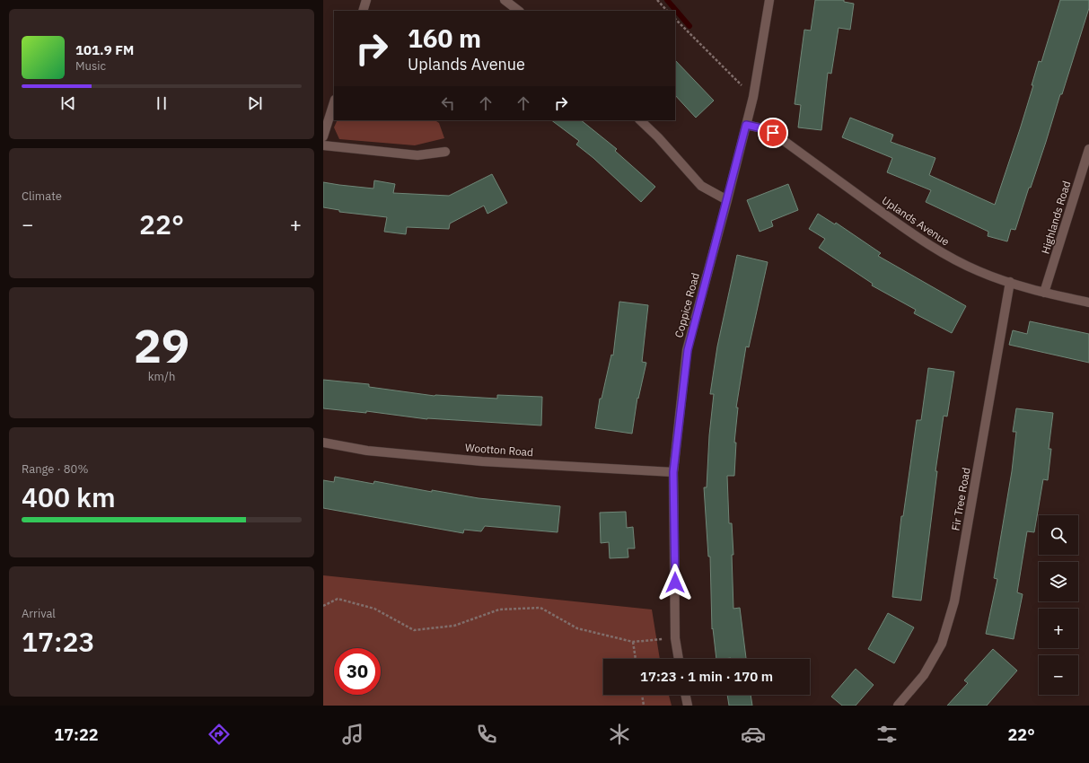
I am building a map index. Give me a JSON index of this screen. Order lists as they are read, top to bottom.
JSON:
{
  "streets": {
    "street": [
      "Highlands Road",
      "Uplands Avenue",
      "Coppice Road",
      "Wootton Road",
      "Fir Tree Road"
    ]
  },
  "crossings": [
    ["Highlands Road", "Uplands Avenue"],
    ["Uplands Avenue", "Coppice Road"],
    ["Uplands Avenue", "Fir Tree Road"],
    ["Coppice Road", "Wootton Road"]
  ],
  "page": {
    "turn": ["160 m", "Uplands Avenue"],
    "song": ["101.9 FM", "Music"],
    "tile": [
      "Climate",
      ["29", "km/h"],
      ["Range · 80%", "400 km"],
      ["Arrival", "17:23"]
    ],
    "heat": ["−", "22°", "+"],
    "map_buttons": ["+", "−"],
    "limit": "30",
    "trip": "17:23 · 1 min · 170 m",
    "tabs": ["17:22", "22°"]
  }
}
